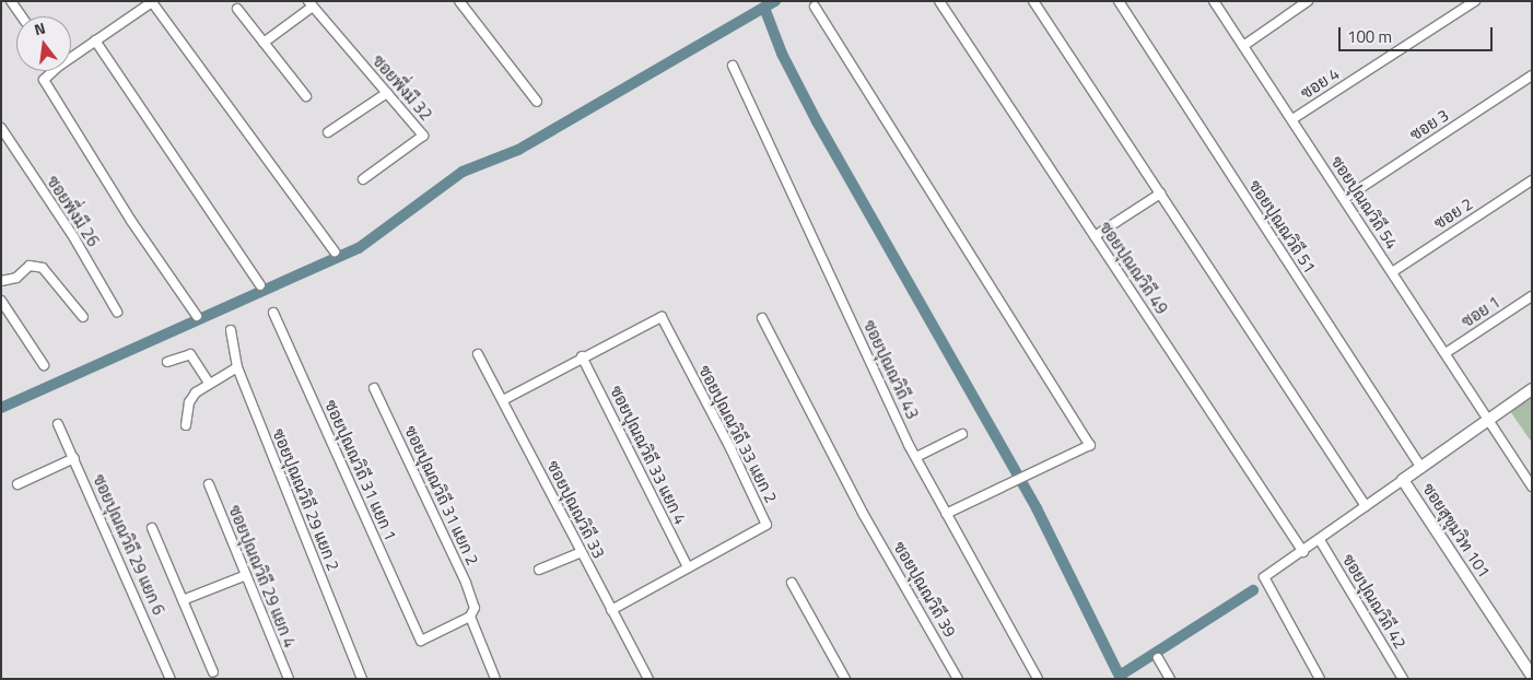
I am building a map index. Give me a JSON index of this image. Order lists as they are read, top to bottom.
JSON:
{
  "streets": {
    "street": [
      "ซอย 4",
      "ซอยพึ่งมี 32",
      "ซอย 3",
      "ซอยปุณณวิถี 54",
      "ซอยพึ่งมี 26",
      "ซอย 2",
      "ซอยปุณณวิถี 51",
      "ซอยปุณณวิถี 49",
      "ซอย 1",
      "ซอยปุณณวิถี 43",
      "ซอยปุณณวิถี 33 แยก 2",
      "ซอยปุณณวิถี 33 แยก 4",
      "ซอยปุณณวิถี 31 แยก 1",
      "ซอยปุณณวิถี 31 แยก 2",
      "ซอยปุณณวิถี 29 แยก 2",
      "ซอยปุณณวิถี 33",
      "ซอยสุขุมวิท 101",
      "ซอยปุณณวิถี 29 แยก 6",
      "ซอยปุณณวิถี 29 แยก 4",
      "ซอยปุณณวิถี 39",
      "ซอยปุณณวิถี 42"
    ]
  },
  "crossings": [
    ["ซอย 4", "ซอยปุณณวิถี 54"],
    ["ซอย 3", "ซอยปุณณวิถี 54"],
    ["ซอยปุณณวิถี 54", "ซอย 2"],
    ["ซอยปุณณวิถี 54", "ซอย 1"],
    ["ซอยปุณณวิถี 54", "ซอยสุขุมวิท 101"],
    ["ซอยปุณณวิถี 51", "ซอยสุขุมวิท 101"],
    ["ซอยปุณณวิถี 33 แยก 2", "ซอยปุณณวิถี 33 แยก 4"],
    ["ซอยปุณณวิถี 33 แยก 2", "ซอยปุณณวิถี 33"],
    ["ซอยปุณณวิถี 31 แยก 1", "ซอยปุณณวิถี 31 แยก 2"]
  ],
  "scale_bar": "100 m",
  "north": "top"
}
